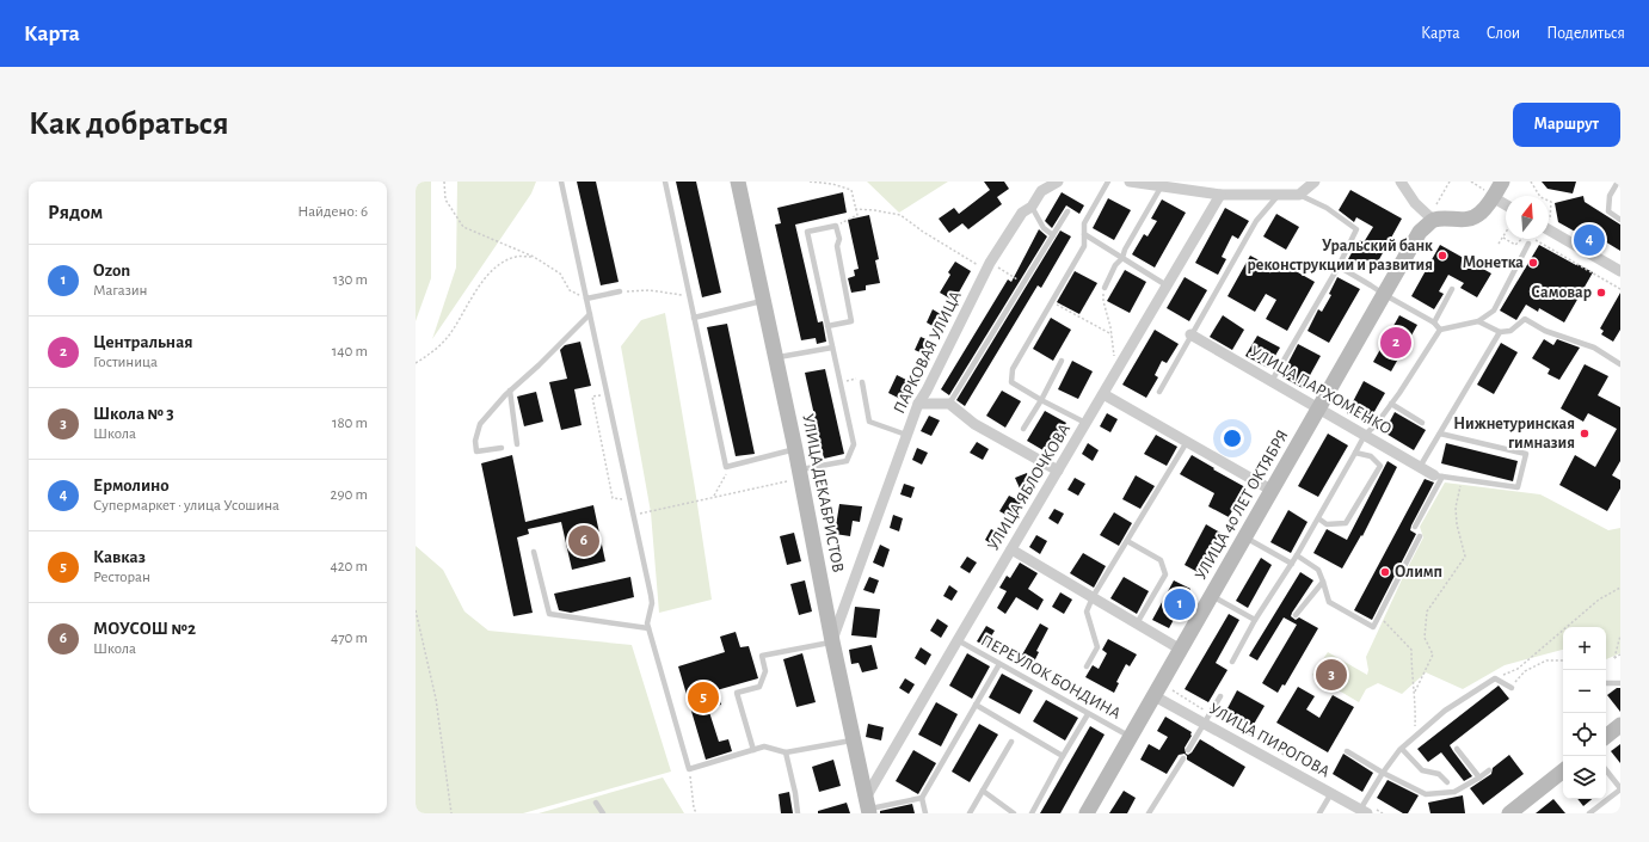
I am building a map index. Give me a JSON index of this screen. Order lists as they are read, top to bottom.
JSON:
{
  "streets": {
    "street": [
      "ПАРКОВАЯ УЛИЦА",
      "УЛИЦА ПАРХОМЕНКО",
      "УЛИЦА ЯБЛОЧКОВА",
      "УЛИЦА ДЕКАБРИСТОВ",
      "УЛИЦА 40 ЛЕТ ОКТЯБРЯ",
      "УЛИЦА ПИРОГОВА"
    ],
    "lane": ["ПЕРЕУЛОК БОНДИНА"]
  },
  "crossings": [
    ["ПАРКОВАЯ УЛИЦА", "УЛИЦА ДЕКАБРИСТОВ"],
    ["УЛИЦА ПАРХОМЕНКО", "УЛИЦА 40 ЛЕТ ОКТЯБРЯ"],
    ["УЛИЦА ЯБЛОЧКОВА", "УЛИЦА ДЕКАБРИСТОВ"],
    ["УЛИЦА ЯБЛОЧКОВА", "ПЕРЕУЛОК БОНДИНА"],
    ["УЛИЦА 40 ЛЕТ ОКТЯБРЯ", "ПЕРЕУЛОК БОНДИНА"],
    ["УЛИЦА 40 ЛЕТ ОКТЯБРЯ", "УЛИЦА ПИРОГОВА"]
  ],
  "places": [
    "Уральский банк реконструкции и развития",
    "Монетка",
    "Самовар",
    "Нижнетуринская гимназия",
    "Олимп"
  ],
  "north": "top",
  "page": {
    "header": "Карта",
    "nav": ["Карта", "Слои", "Поделиться"],
    "buttons": "Маршрут",
    "title": "Как добраться",
    "heading": ["Рядом", "Найдено: 6"],
    "pins": [
      "4",
      "2",
      "6",
      "1",
      "3",
      "5"
    ],
    "list": [
      {
        "mark": "1",
        "name": "Ozon",
        "note": "Магазин",
        "value": "130 m"
      },
      {
        "mark": "2",
        "name": "Центральная",
        "note": "Гостиница",
        "value": "140 m"
      },
      {
        "mark": "3",
        "name": "Школа № 3",
        "note": "Школа",
        "value": "180 m"
      },
      {
        "mark": "4",
        "name": "Ермолино",
        "note": "Супермаркет · улица Усошина",
        "value": "290 m"
      },
      {
        "mark": "5",
        "name": "Кавказ",
        "note": "Ресторан",
        "value": "420 m"
      },
      {
        "mark": "6",
        "name": "МОУСОШ №2",
        "note": "Школа",
        "value": "470 m"
      }
    ],
    "map_buttons": ["+", "−"]
  }
}
